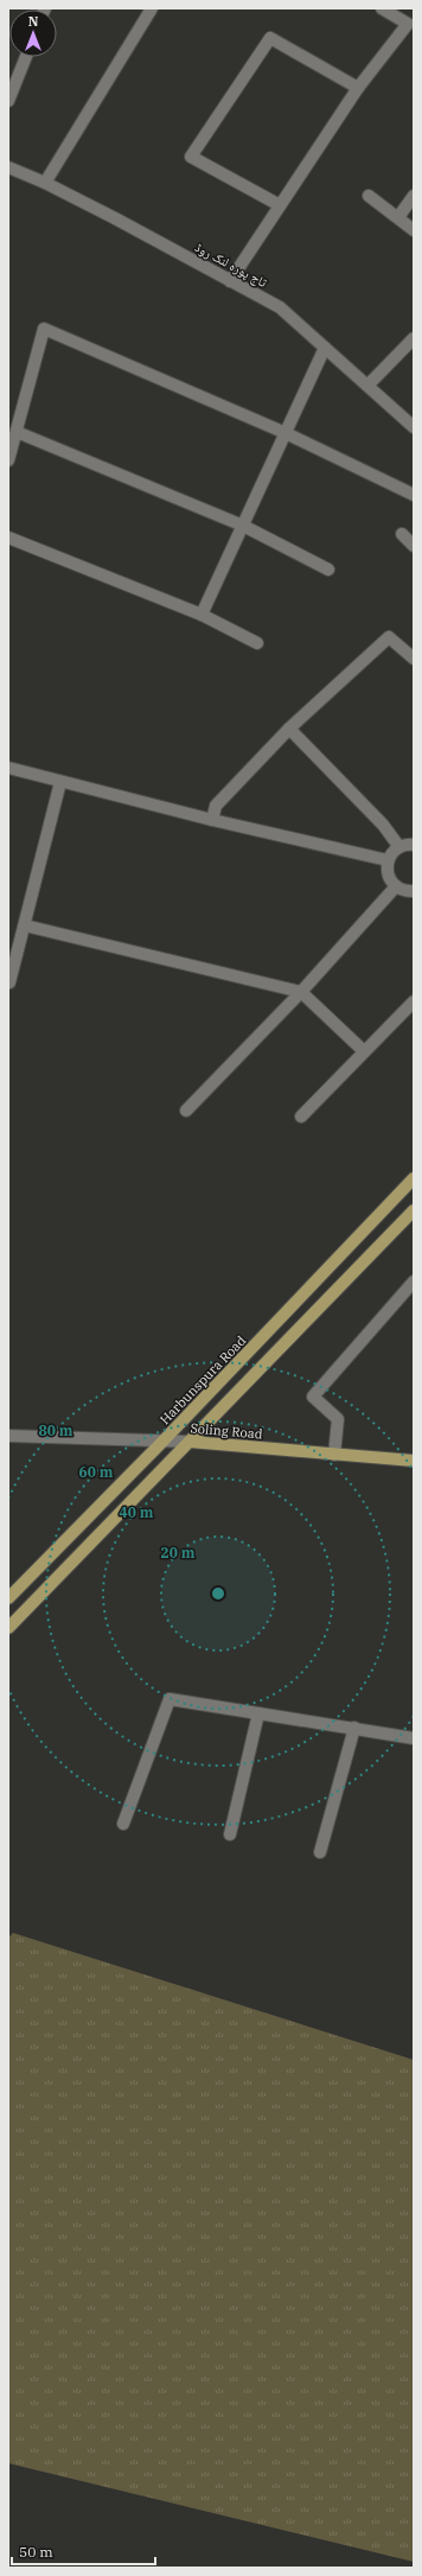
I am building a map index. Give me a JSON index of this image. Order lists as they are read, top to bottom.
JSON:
{
  "streets": {
    "main road": ["Harbunspura Road", "Soling Road"],
    "street": ["تاج پورہ لنک روڈ"]
  },
  "crossings": [
    ["Harbunspura Road", "Soling Road"]
  ],
  "scale_bar": "50 m",
  "north": "top",
  "rings": [
    "80 m",
    "60 m",
    "40 m",
    "20 m"
  ]
}
